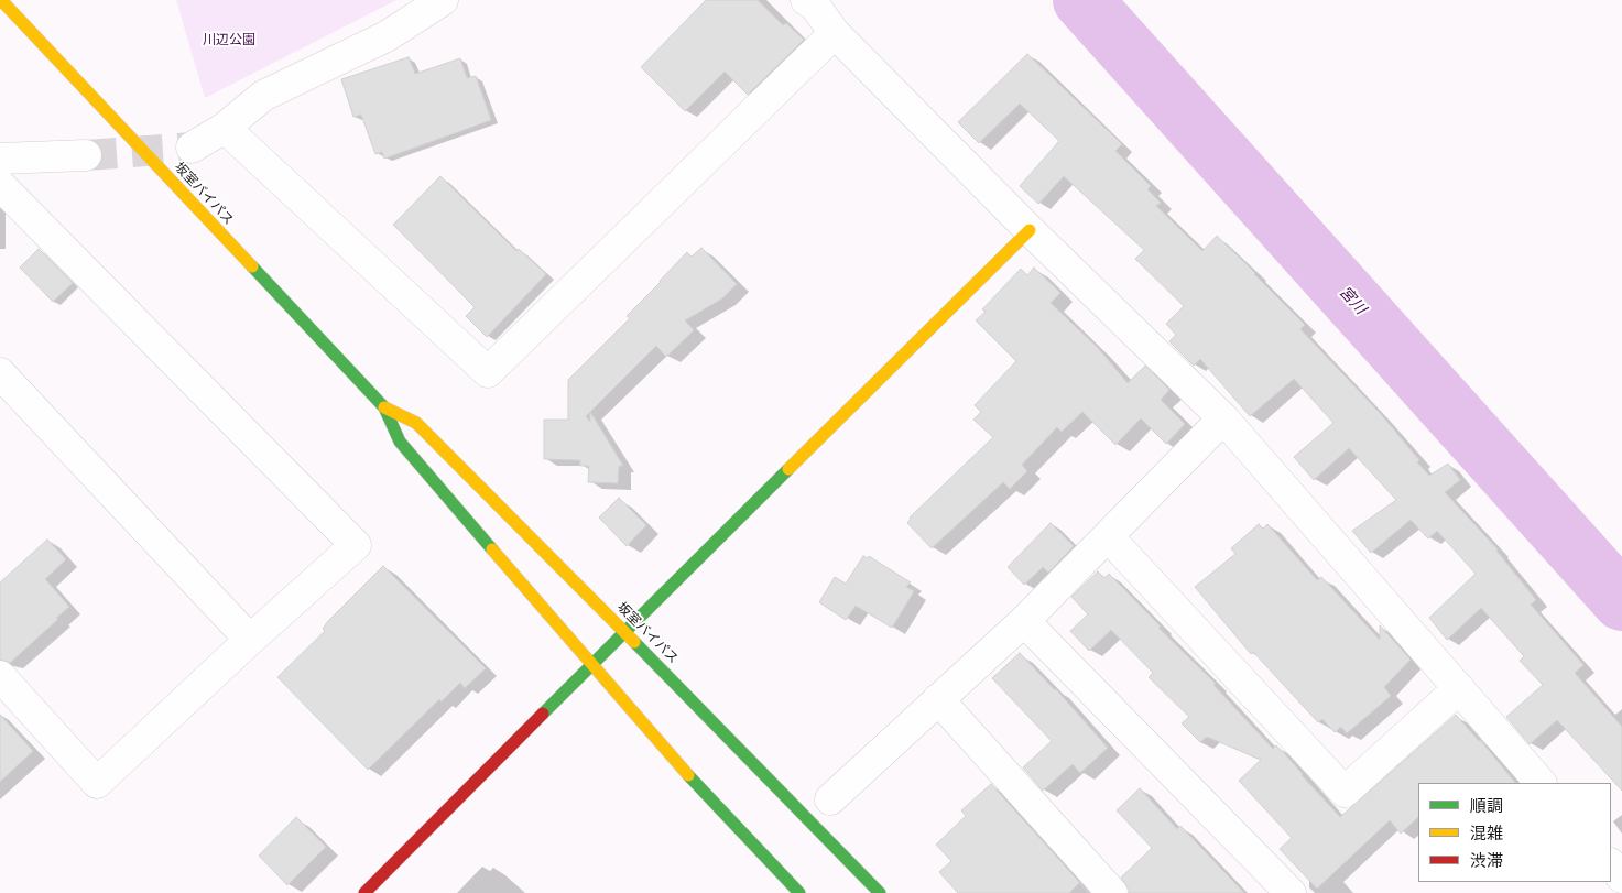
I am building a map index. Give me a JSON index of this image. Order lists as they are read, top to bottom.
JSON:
{
  "streets": {
    "main road": ["坂室バイパス"]
  },
  "water": ["宮川"],
  "parks": ["川辺公園"],
  "legend": ["順調", "混雑", "渋滞"]
}
